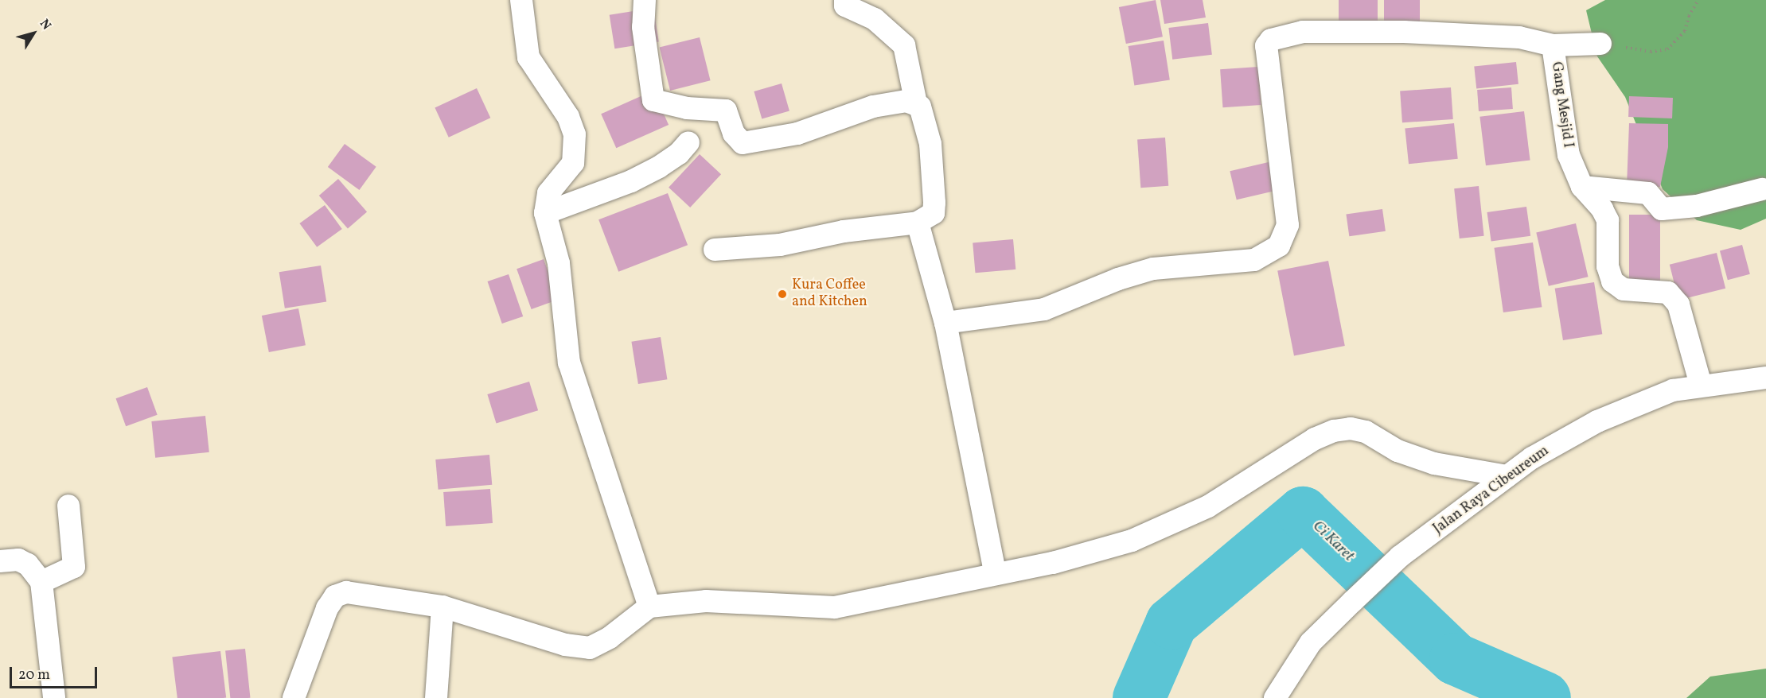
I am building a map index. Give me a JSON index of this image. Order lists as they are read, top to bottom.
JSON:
{
  "streets": {
    "street": ["Gang Mesjid I", "Jalan Raya Cibeureum"]
  },
  "crossings": [
    ["Gang Mesjid I", "Jalan Raya Cibeureum"]
  ],
  "water": ["Ci Karet"],
  "places": ["Kura Coffee and Kitchen"],
  "scale_bar": "20 m",
  "north": "top right"
}
